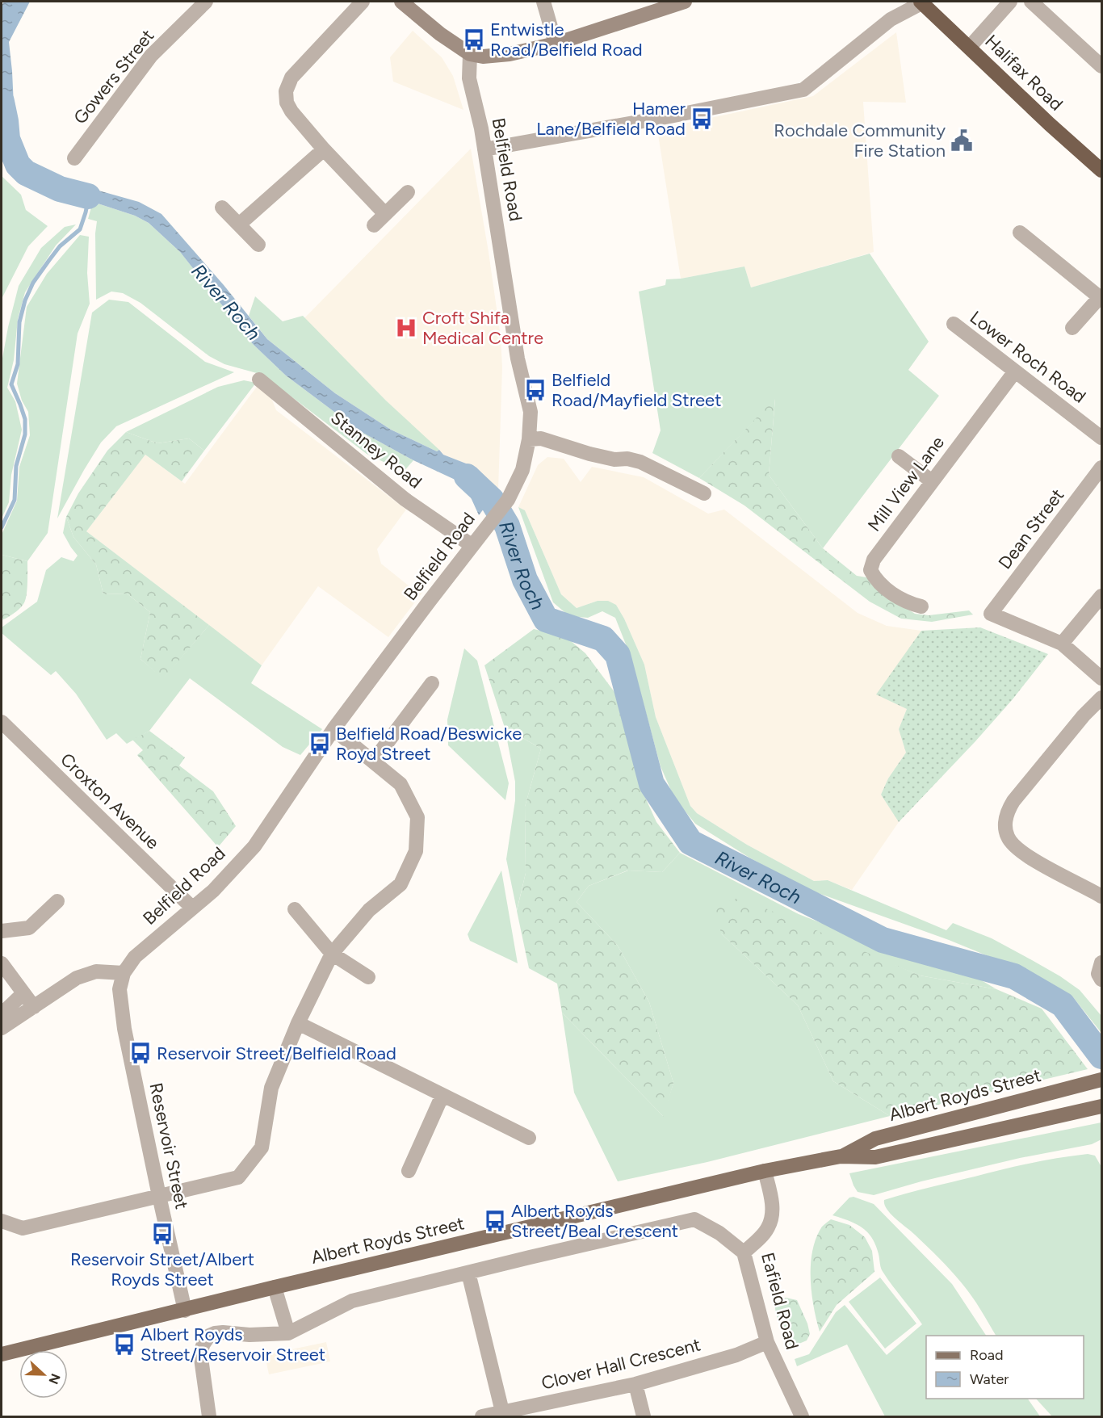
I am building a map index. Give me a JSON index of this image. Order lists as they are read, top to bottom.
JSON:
{
  "streets": {
    "highway": ["Halifax Road"],
    "main road": ["Albert Royds Street"],
    "street": [
      "Gowers Street",
      "Belfield Road",
      "Lower Roch Road",
      "Stanney Road",
      "Mill View Lane",
      "Dean Street",
      "Croxton Avenue",
      "Reservoir Street",
      "Eafield Road",
      "Clover Hall Crescent"
    ]
  },
  "crossings": [
    ["Belfield Road", "Stanney Road"],
    ["Belfield Road", "Croxton Avenue"],
    ["Belfield Road", "Reservoir Street"],
    ["Lower Roch Road", "Mill View Lane"],
    ["Albert Royds Street", "Reservoir Street"],
    ["Albert Royds Street", "Eafield Road"],
    ["Eafield Road", "Clover Hall Crescent"]
  ],
  "water": ["River Roch"],
  "places": {
    "bus stop": [
      "Entwistle Road/Belfield Road",
      "Hamer Lane/Belfield Road",
      "Belfield Road/Mayfield Street",
      "Belfield Road/Beswicke Royd Street",
      "Reservoir Street/Belfield Road",
      "Albert Royds Street/Beal Crescent",
      "Reservoir Street/Albert Royds Street",
      "Albert Royds Street/Reservoir Street"
    ],
    "public building": ["Rochdale Community Fire Station"],
    "hospital": ["Croft Shifa Medical Centre"]
  },
  "legend": ["Road", "Water"],
  "north": "right"
}
